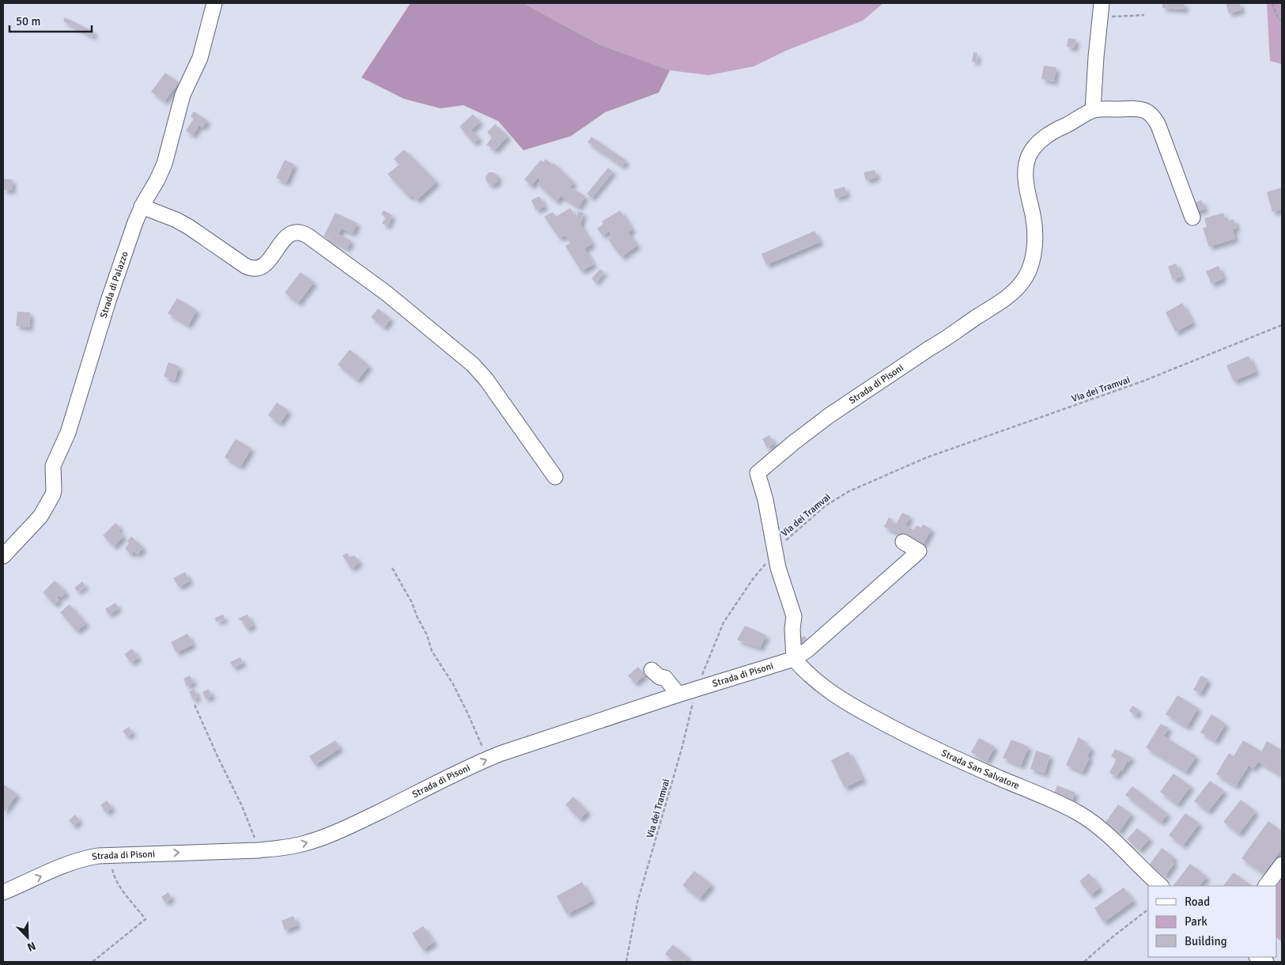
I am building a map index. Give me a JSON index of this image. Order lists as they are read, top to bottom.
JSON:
{
  "streets": {
    "street": ["Strada di Palazzo", "Strada di Pisoni", "Strada San Salvatore"],
    "path": ["Via dei Tramvai"]
  },
  "crossings": [
    ["Strada di Pisoni", "Via dei Tramvai"],
    ["Strada di Pisoni", "Strada San Salvatore"]
  ],
  "legend": ["Road", "Park", "Building"],
  "scale_bar": "50 m",
  "north": "bottom right"
}
